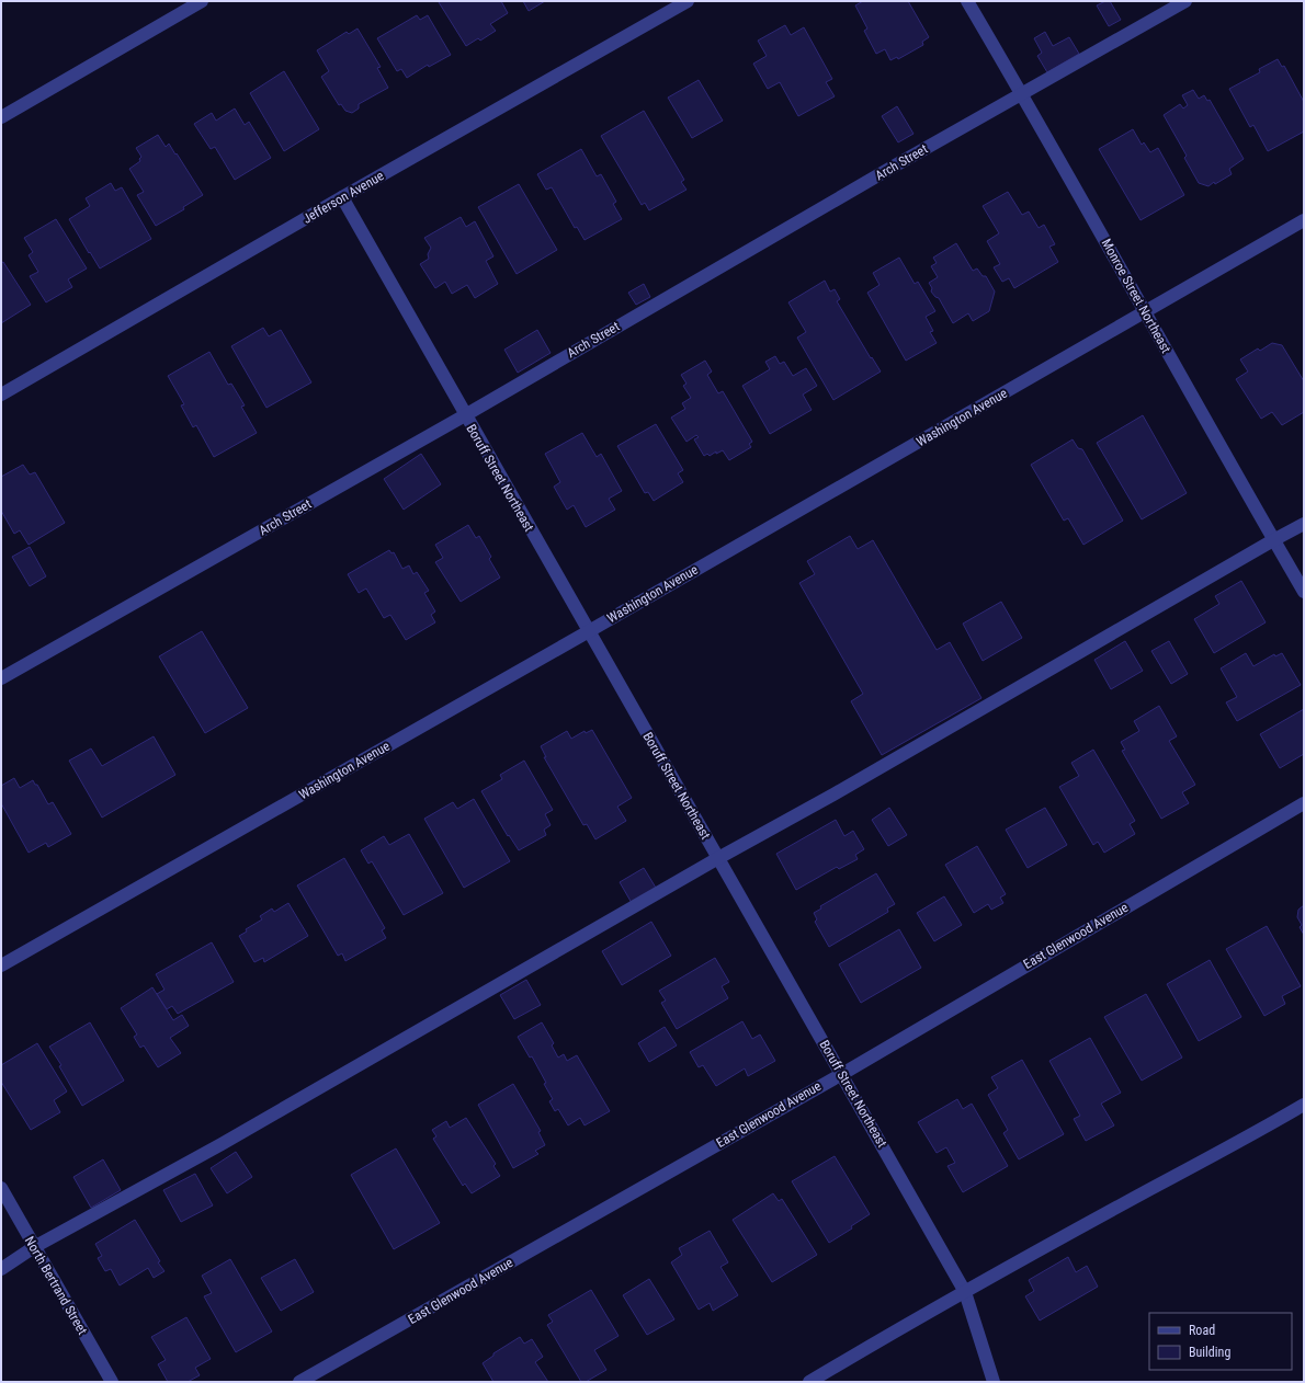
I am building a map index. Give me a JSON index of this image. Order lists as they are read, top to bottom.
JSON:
{
  "streets": {
    "street": [
      "Arch Street",
      "Jefferson Avenue",
      "Monroe Street Northeast",
      "Washington Avenue",
      "Boruff Street Northeast",
      "East Glenwood Avenue",
      "North Bertrand Street"
    ]
  },
  "crossings": [
    ["Arch Street", "Monroe Street Northeast"],
    ["Arch Street", "Boruff Street Northeast"],
    ["Jefferson Avenue", "Boruff Street Northeast"],
    ["Monroe Street Northeast", "Washington Avenue"],
    ["Washington Avenue", "Boruff Street Northeast"],
    ["Boruff Street Northeast", "East Glenwood Avenue"]
  ],
  "legend": ["Road", "Building"]
}
